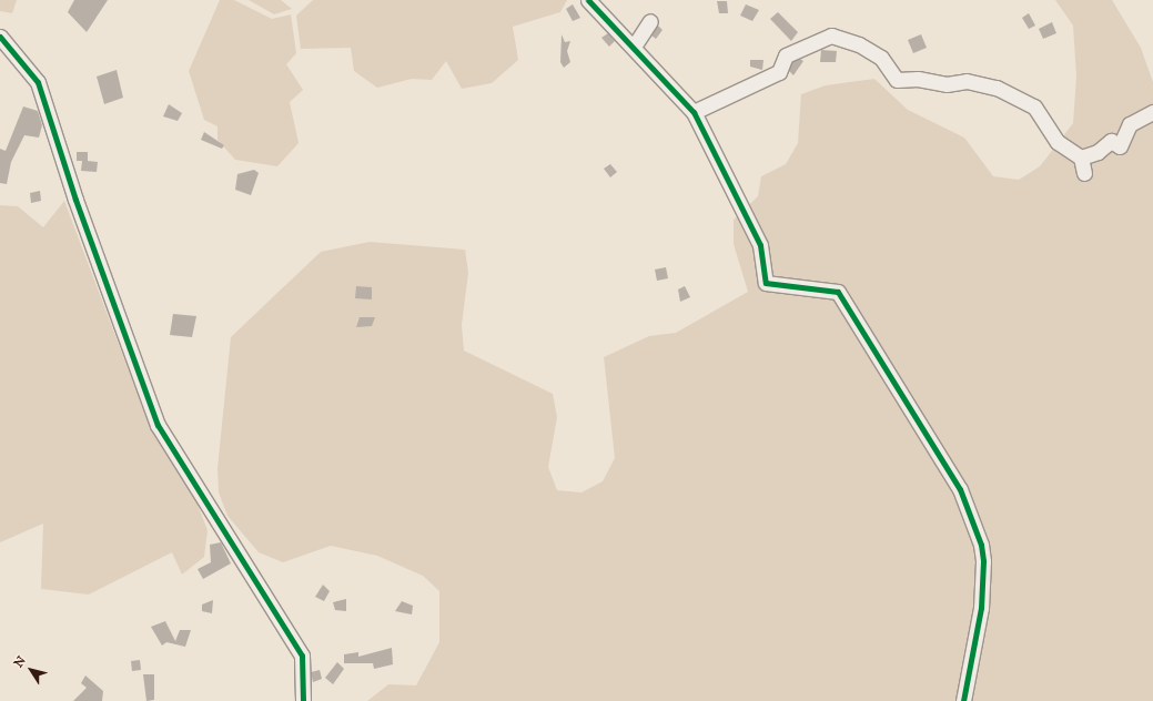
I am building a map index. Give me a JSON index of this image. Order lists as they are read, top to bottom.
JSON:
{
  "north": "top left"
}
